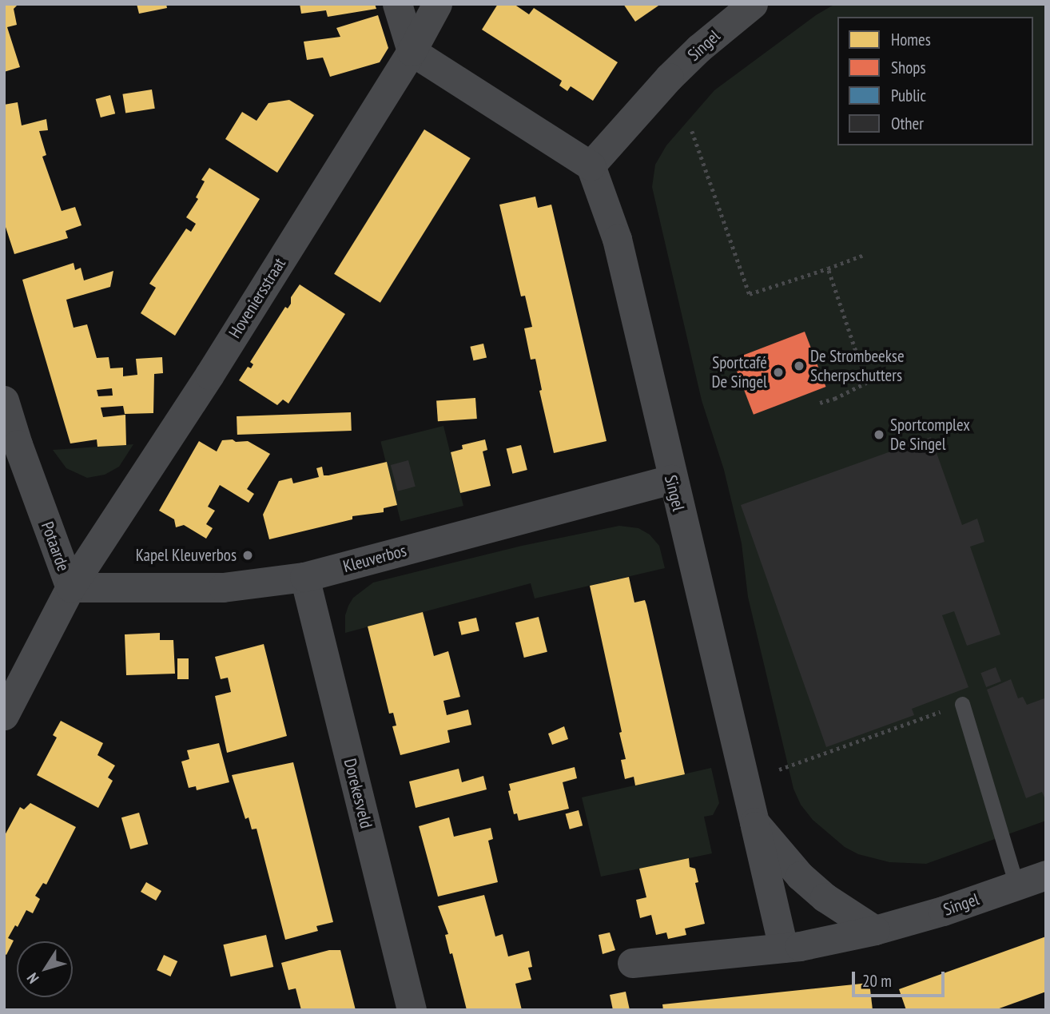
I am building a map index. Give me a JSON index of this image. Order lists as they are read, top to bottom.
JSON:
{
  "streets": {
    "street": [
      "Singel",
      "Hoveniersstraat",
      "Potaarde",
      "Kleuverbos",
      "Dorekesveld"
    ]
  },
  "crossings": [
    ["Singel", "Kleuverbos"],
    ["Hoveniersstraat", "Potaarde"],
    ["Hoveniersstraat", "Kleuverbos"],
    ["Potaarde", "Kleuverbos"],
    ["Kleuverbos", "Dorekesveld"]
  ],
  "places": [
    "De Strombeekse Scherpschutters",
    "Sportcafé De Singel",
    "Sportcomplex De Singel",
    "Kapel Kleuverbos"
  ],
  "legend": [
    "Homes",
    "Shops",
    "Public",
    "Other"
  ],
  "scale_bar": "20 m",
  "north": "bottom left"
}
